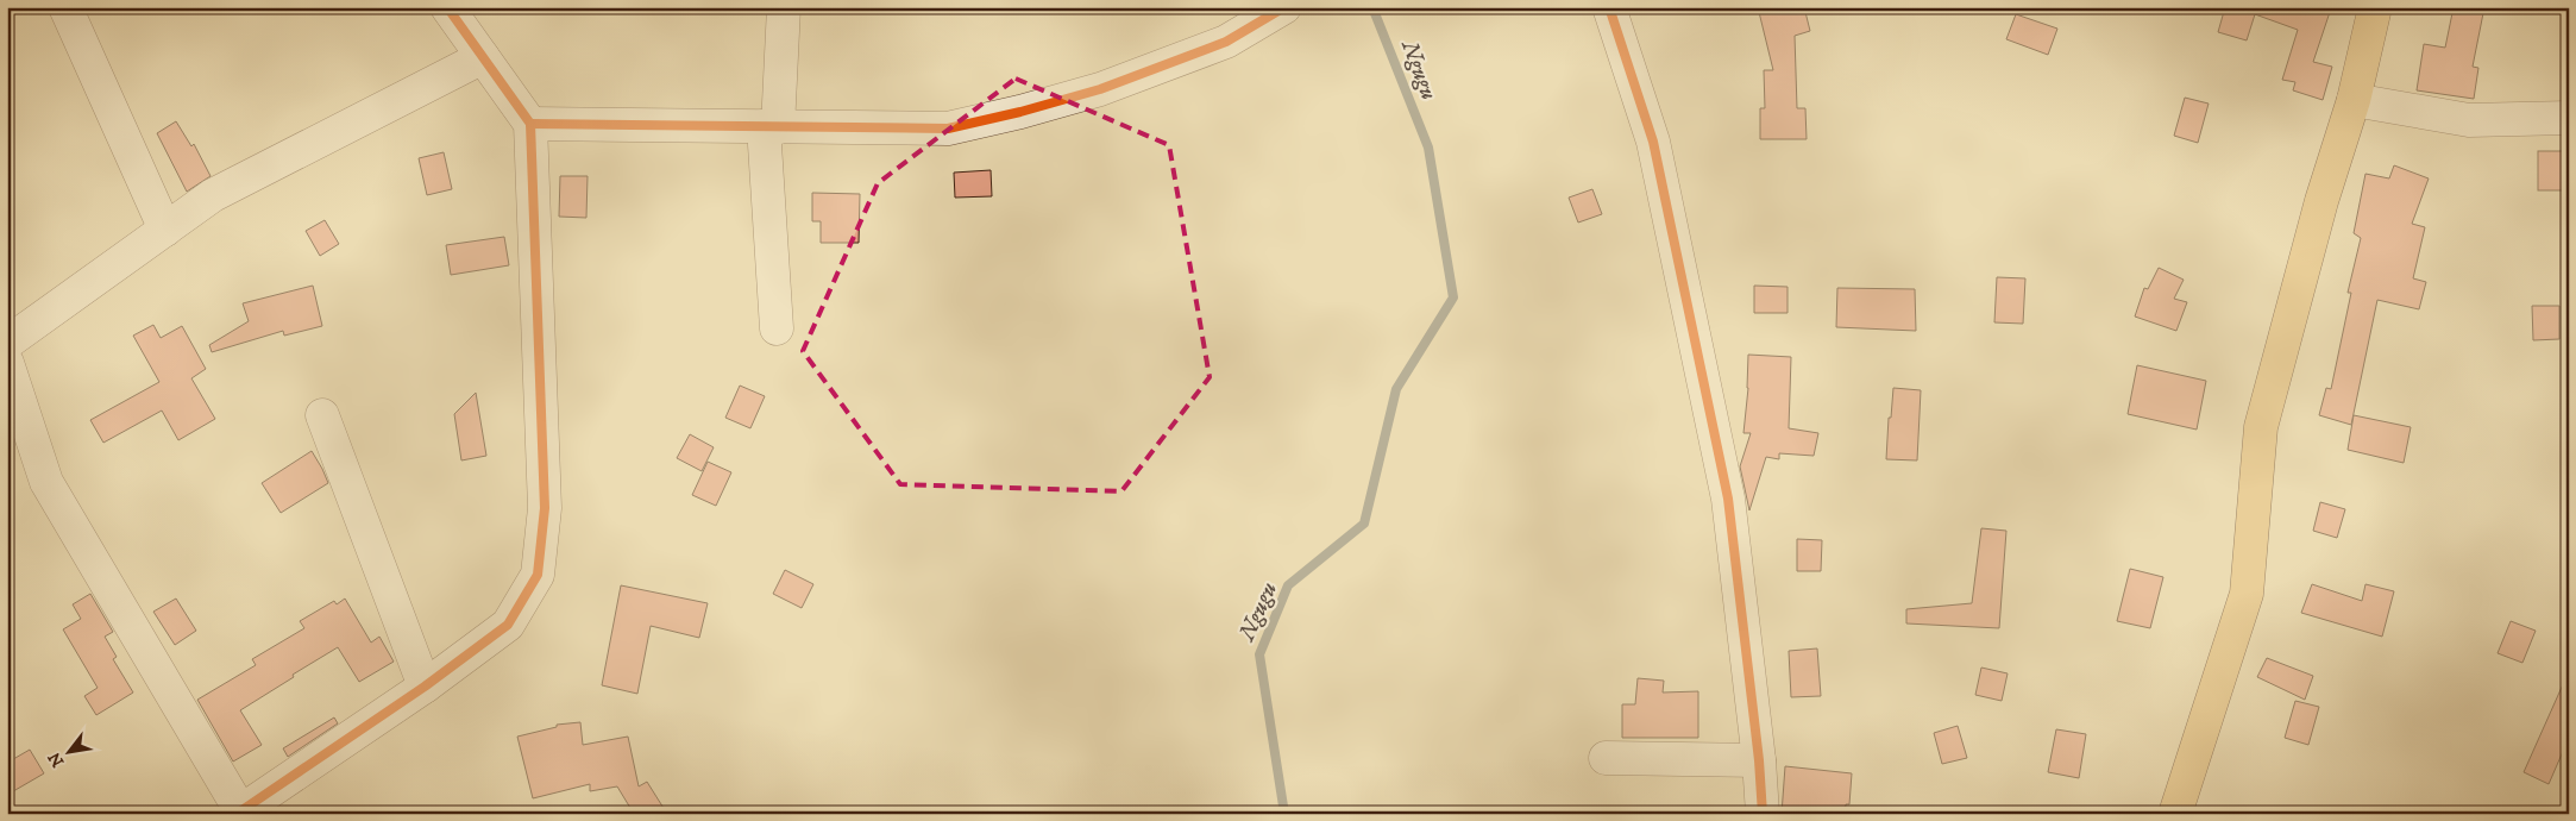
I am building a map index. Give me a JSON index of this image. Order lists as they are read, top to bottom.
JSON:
{
  "water": ["Ngugu"],
  "north": "bottom left"
}
